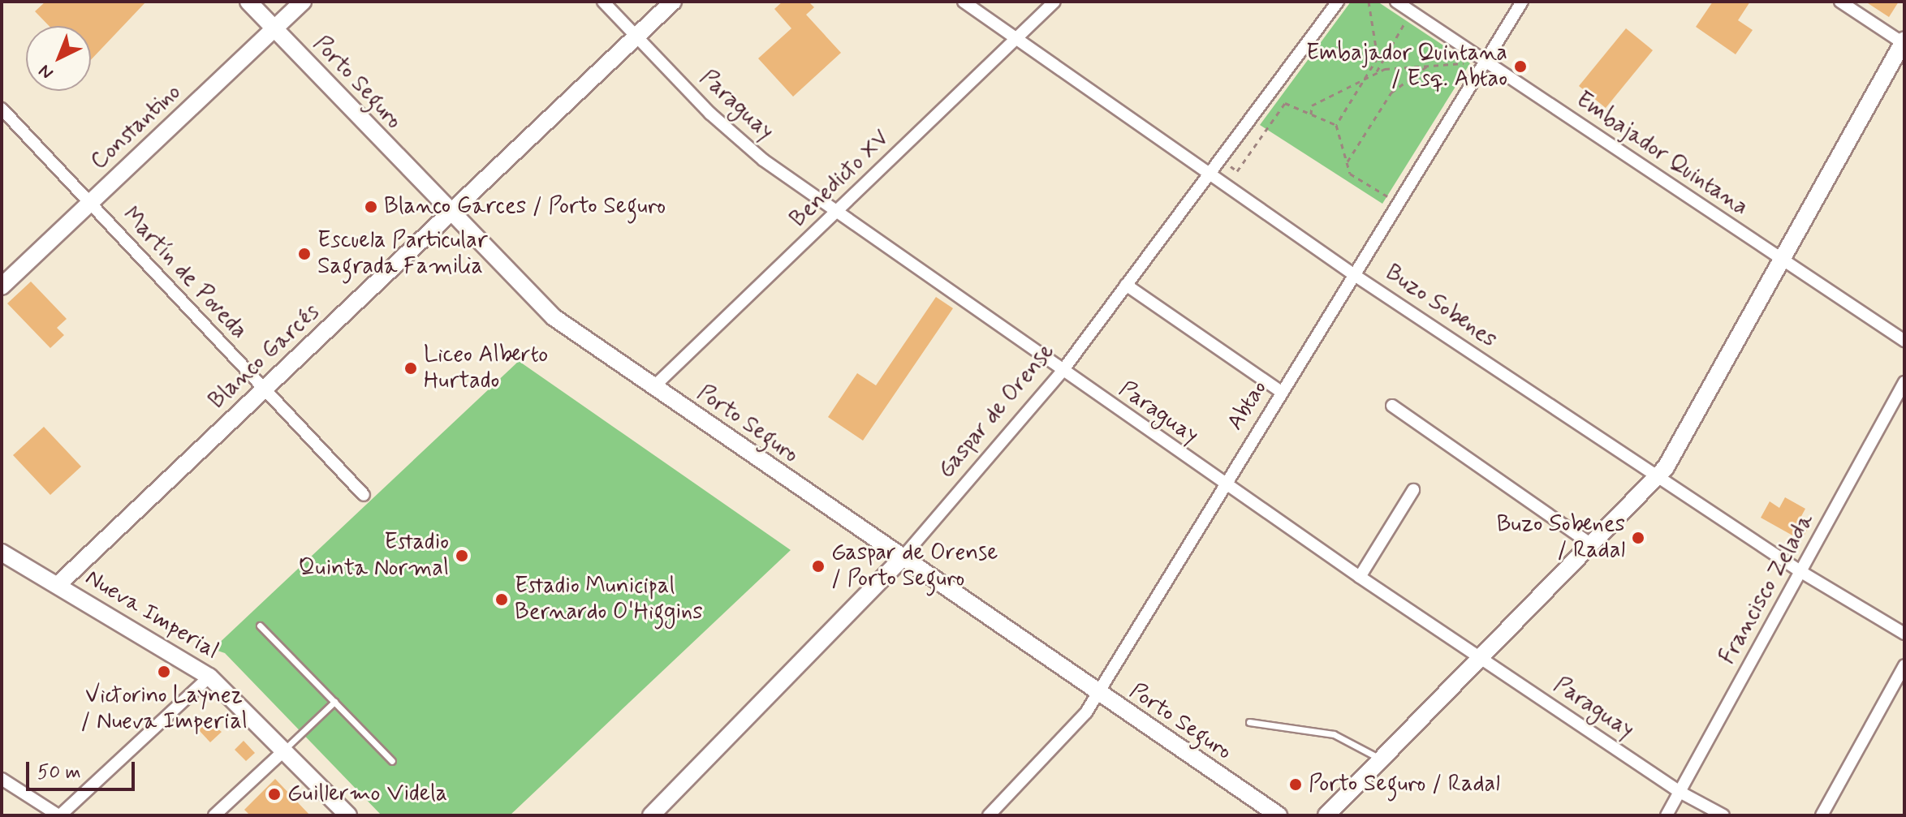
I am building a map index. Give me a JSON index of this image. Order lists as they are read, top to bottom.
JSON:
{
  "streets": {
    "street": [
      "Porto Seguro",
      "Paraguay",
      "Constantino",
      "Embajador Quintana",
      "Benedicto XV",
      "Martín de Poveda",
      "Buzo Sobenes",
      "Blanco Garcés",
      "Abtao",
      "Gaspar de Orense",
      "Francisco Zelada",
      "Nueva Imperial"
    ]
  },
  "crossings": [
    ["Porto Seguro", "Constantino"],
    ["Porto Seguro", "Benedicto XV"],
    ["Porto Seguro", "Blanco Garcés"],
    ["Porto Seguro", "Abtao"],
    ["Porto Seguro", "Gaspar de Orense"],
    ["Paraguay", "Benedicto XV"],
    ["Paraguay", "Blanco Garcés"],
    ["Paraguay", "Abtao"],
    ["Paraguay", "Gaspar de Orense"],
    ["Paraguay", "Francisco Zelada"],
    ["Constantino", "Martín de Poveda"],
    ["Embajador Quintana", "Abtao"],
    ["Benedicto XV", "Buzo Sobenes"],
    ["Martín de Poveda", "Blanco Garcés"],
    ["Buzo Sobenes", "Abtao"],
    ["Buzo Sobenes", "Gaspar de Orense"],
    ["Buzo Sobenes", "Francisco Zelada"],
    ["Blanco Garcés", "Nueva Imperial"]
  ],
  "places": [
    "Embajador Quintana / Esq. Abtao",
    "Blanco Garces / Porto Seguro",
    "Escuela Particular Sagrada Familia",
    "Liceo Alberto Hurtado",
    "Buzo Sobenes / Radal",
    "Estadio Quinta Normal",
    "Gaspar de Orense / Porto Seguro",
    "Estadio Municipal Bernardo O'Higgins",
    "Victorino Laynez / Nueva Imperial",
    "Porto Seguro / Radal",
    "Guillermo Videla"
  ],
  "scale_bar": "50 m",
  "north": "bottom left"
}
